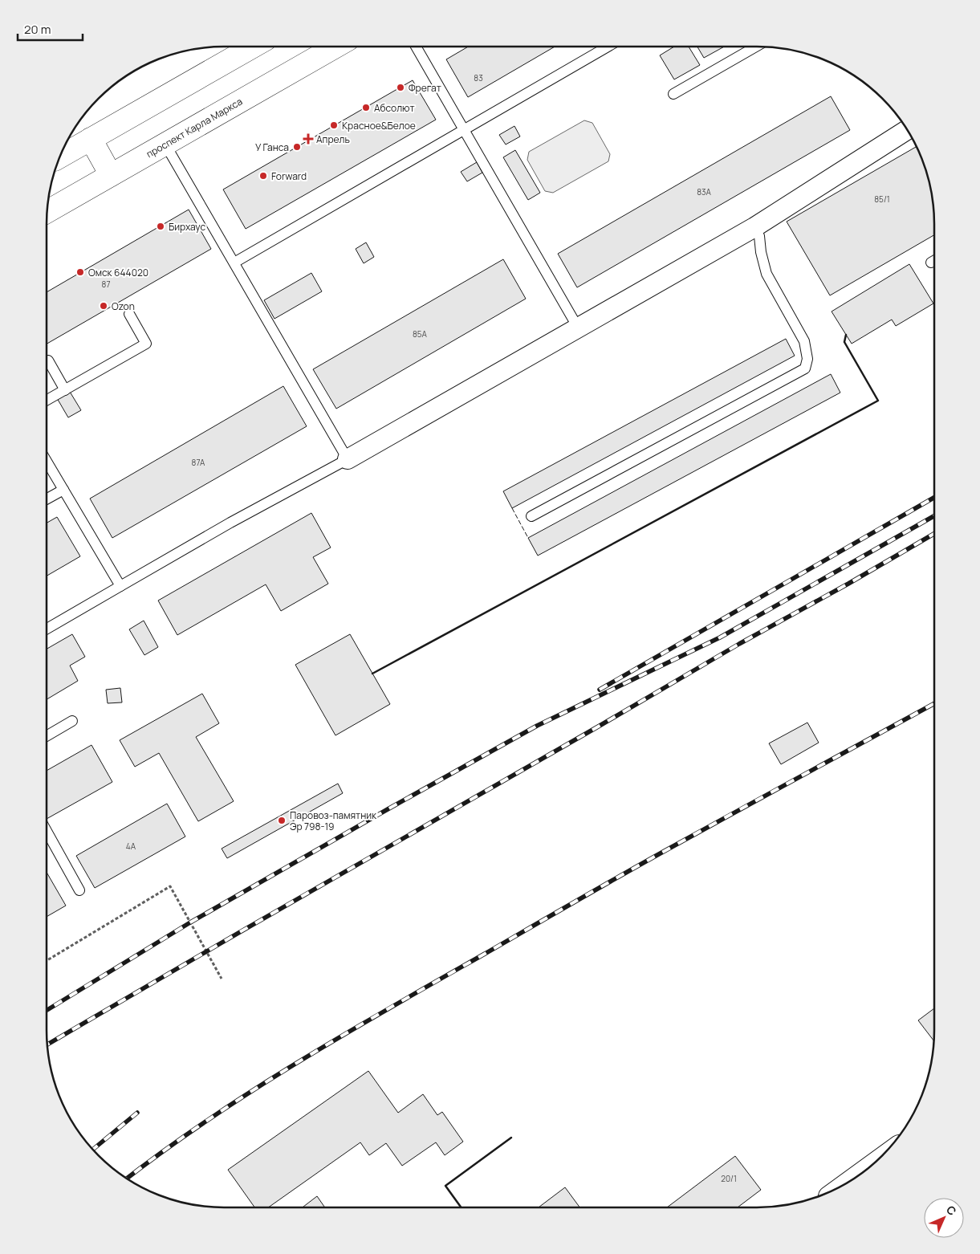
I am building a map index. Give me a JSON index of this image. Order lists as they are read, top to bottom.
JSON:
{
  "streets": {
    "main road": ["проспект Карла Маркса"]
  },
  "places": {
    "other": [
      "Фрегат",
      "Абсолют",
      "Красное&Белое",
      "У Ганса",
      "Forward",
      "Бирхаус",
      "Омск 644020",
      "Ozon",
      "Паровоз-памятник Эр 798-19"
    ],
    "health": ["Апрель"]
  },
  "house_numbers": [
    "83",
    "83А",
    "85/1",
    "87",
    "85А",
    "87А",
    "4А",
    "20/1"
  ],
  "scale_bar": "20 m",
  "north": "top right"
}
